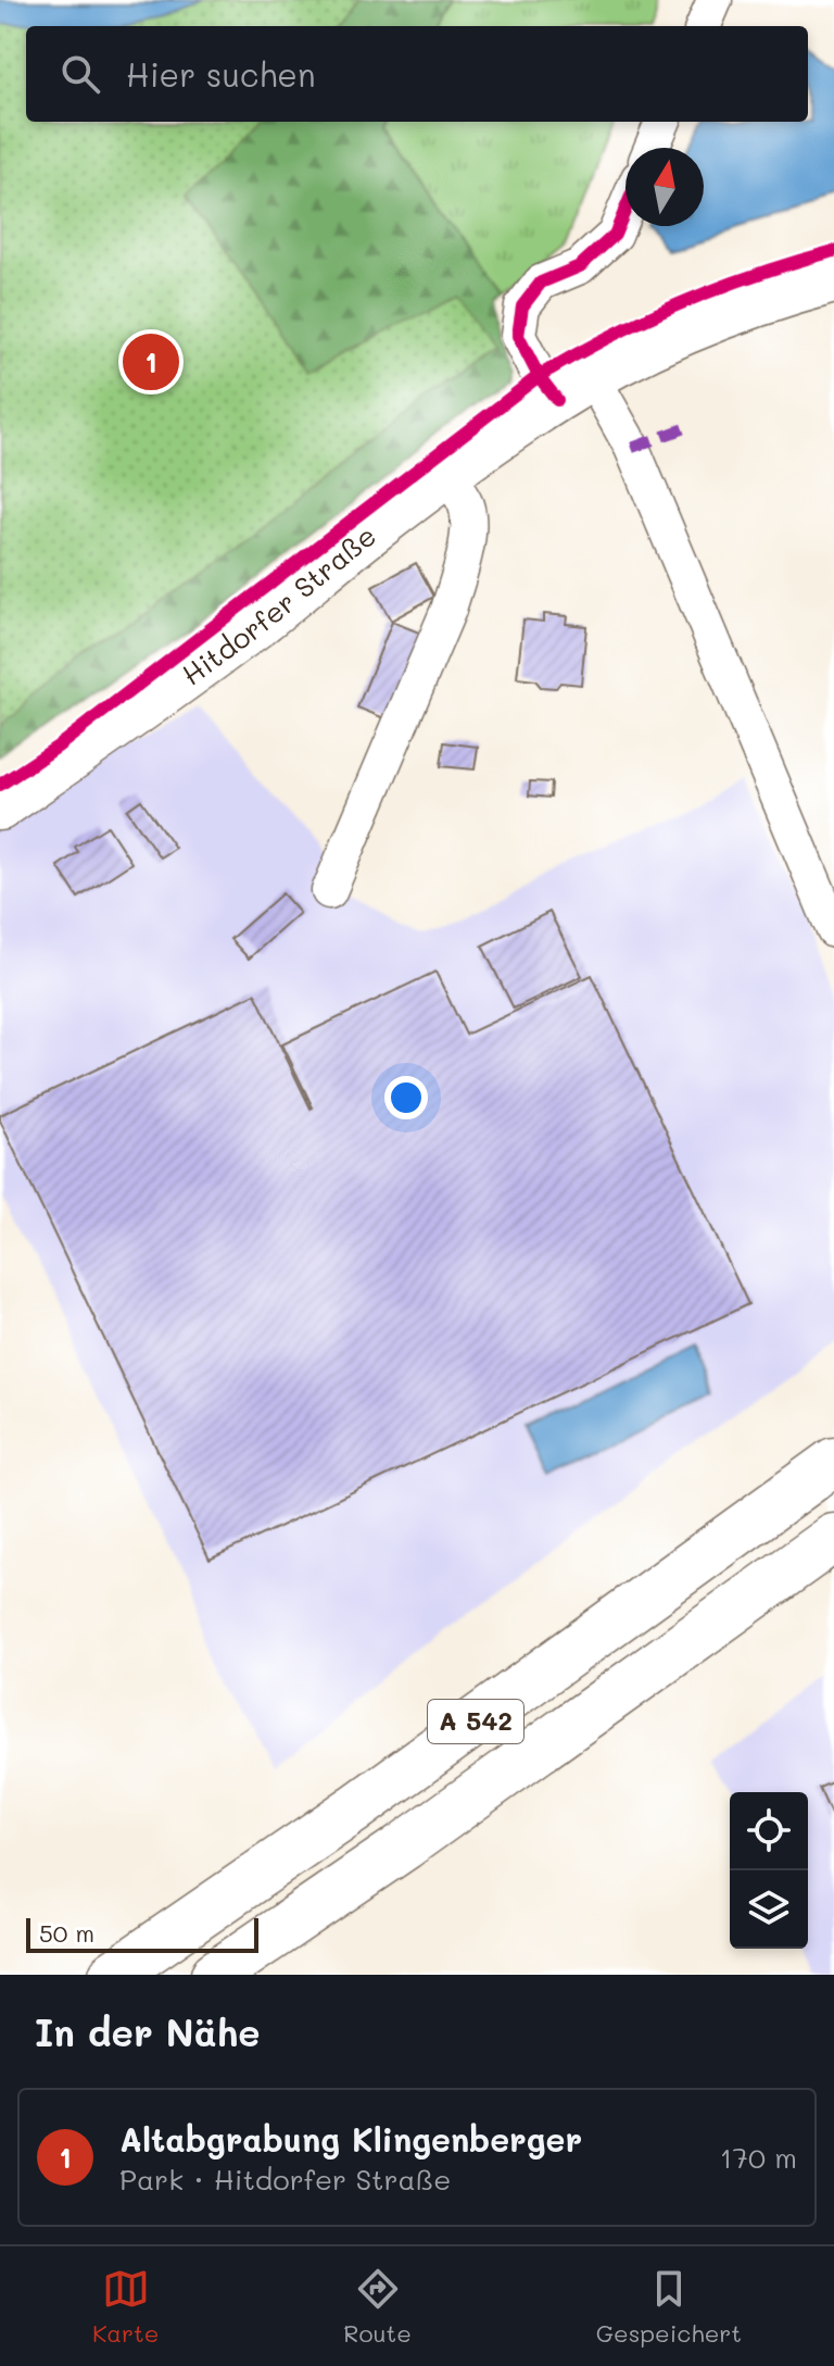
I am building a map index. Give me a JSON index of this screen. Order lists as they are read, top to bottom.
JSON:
{
  "streets": {
    "highway": ["A 542"],
    "main road": ["Hitdorfer Straße"]
  },
  "scale_bar": "50 m",
  "north": "top",
  "page": {
    "search": "Hier suchen",
    "pins": "1",
    "scale": "50 m",
    "heading": "In der Nähe",
    "list": [
      {
        "mark": "1",
        "name": "Altabgrabung Klingenberger",
        "note": "Park · Hitdorfer Straße",
        "value": "170 m"
      }
    ],
    "nav": ["Karte", "Route", "Gespeichert"]
  }
}
